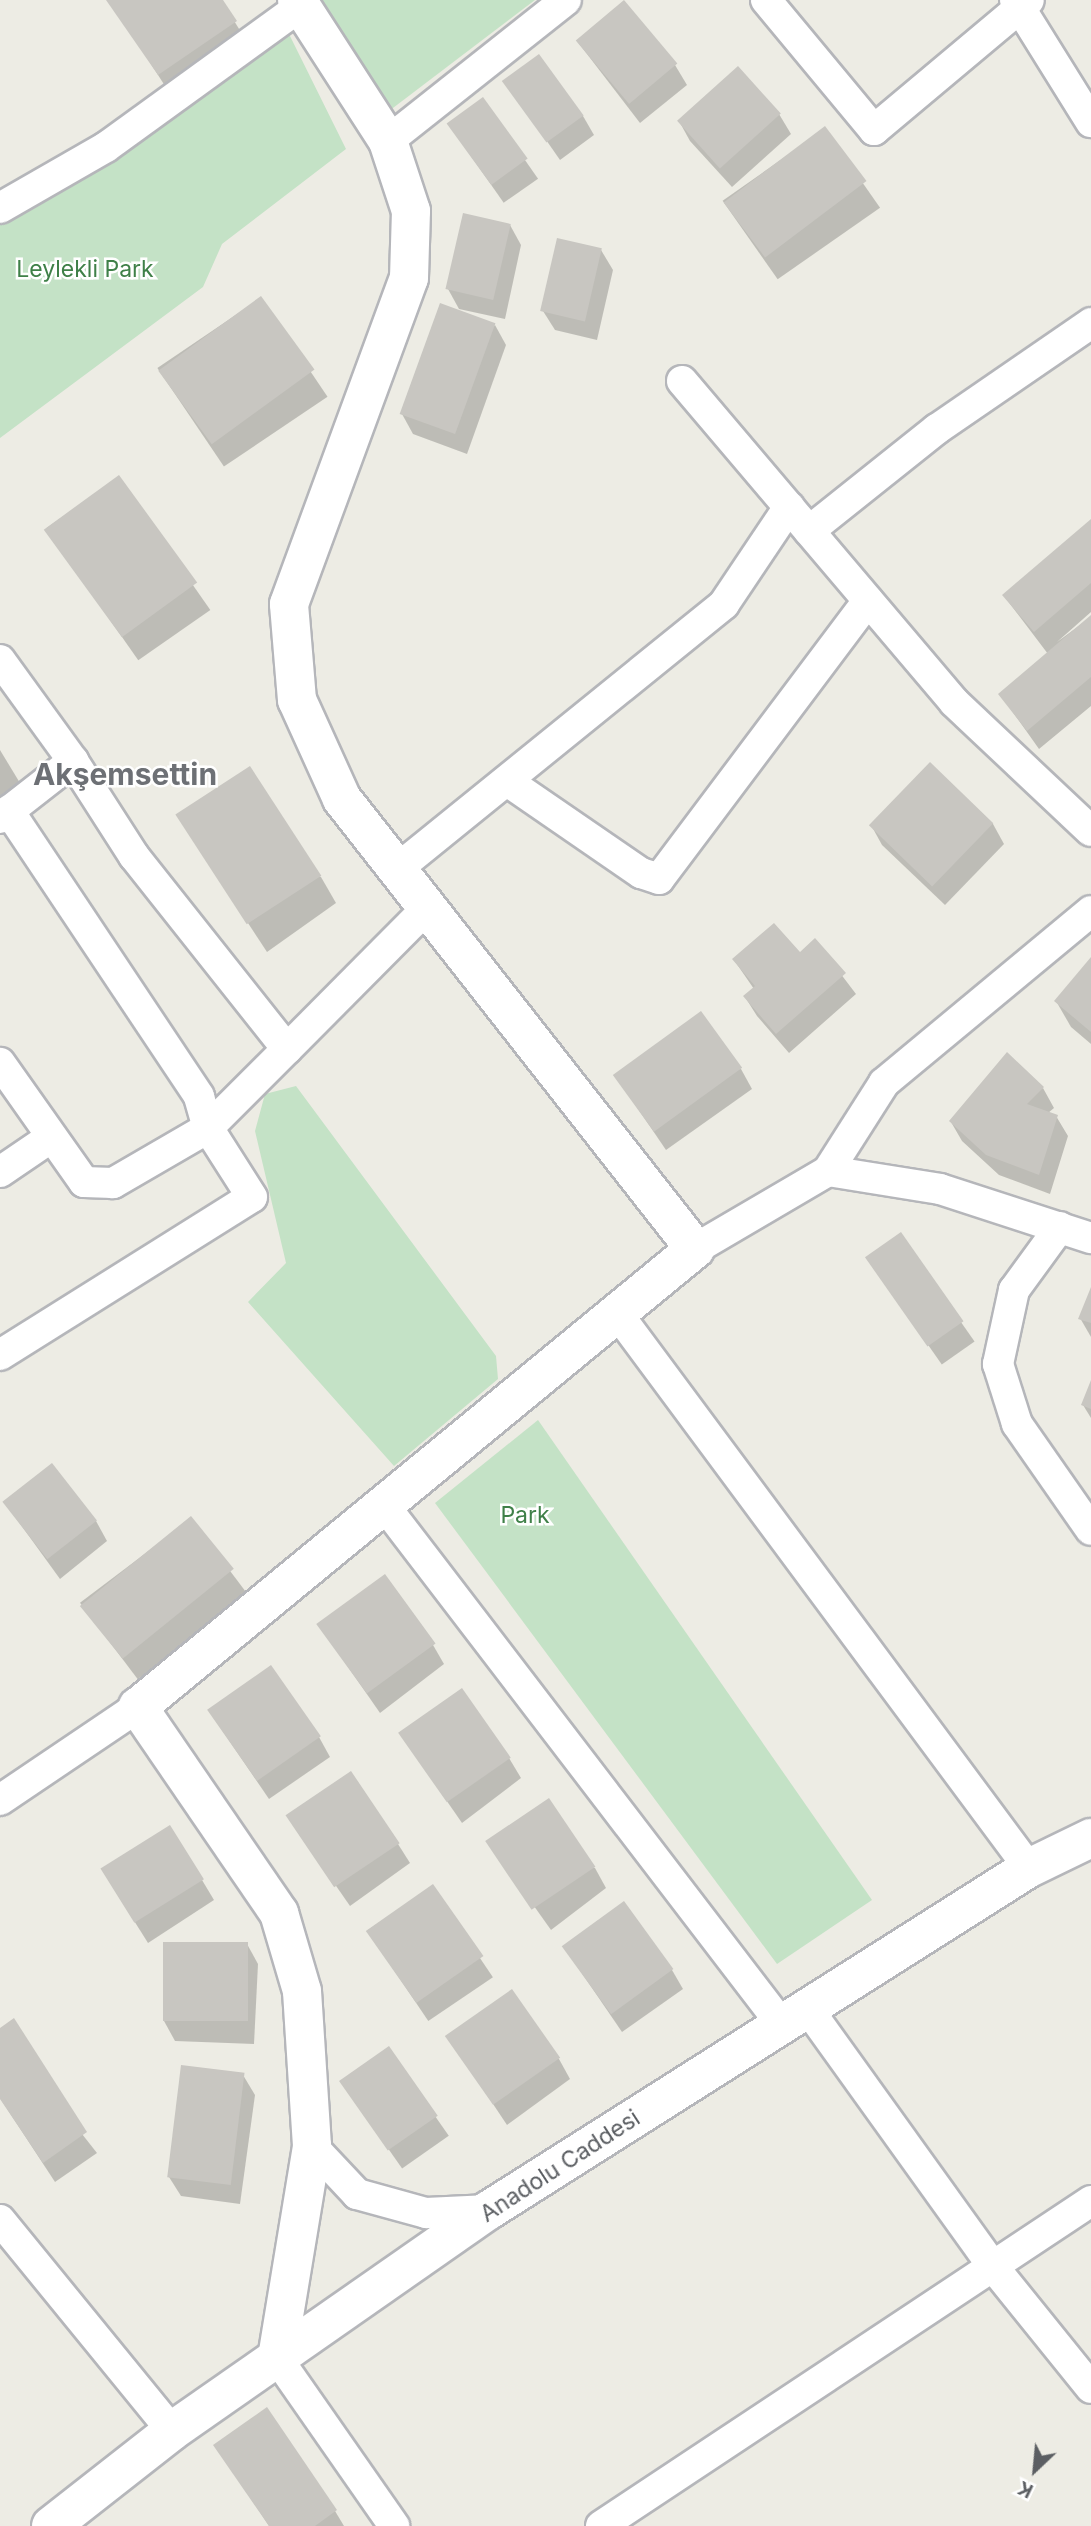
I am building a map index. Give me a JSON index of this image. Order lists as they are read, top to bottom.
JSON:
{
  "streets": {
    "street": ["Anadolu Caddesi"]
  },
  "districts": ["Akşemsettin"],
  "parks": ["Leylekli Park", "Park"],
  "north": "bottom left"
}
